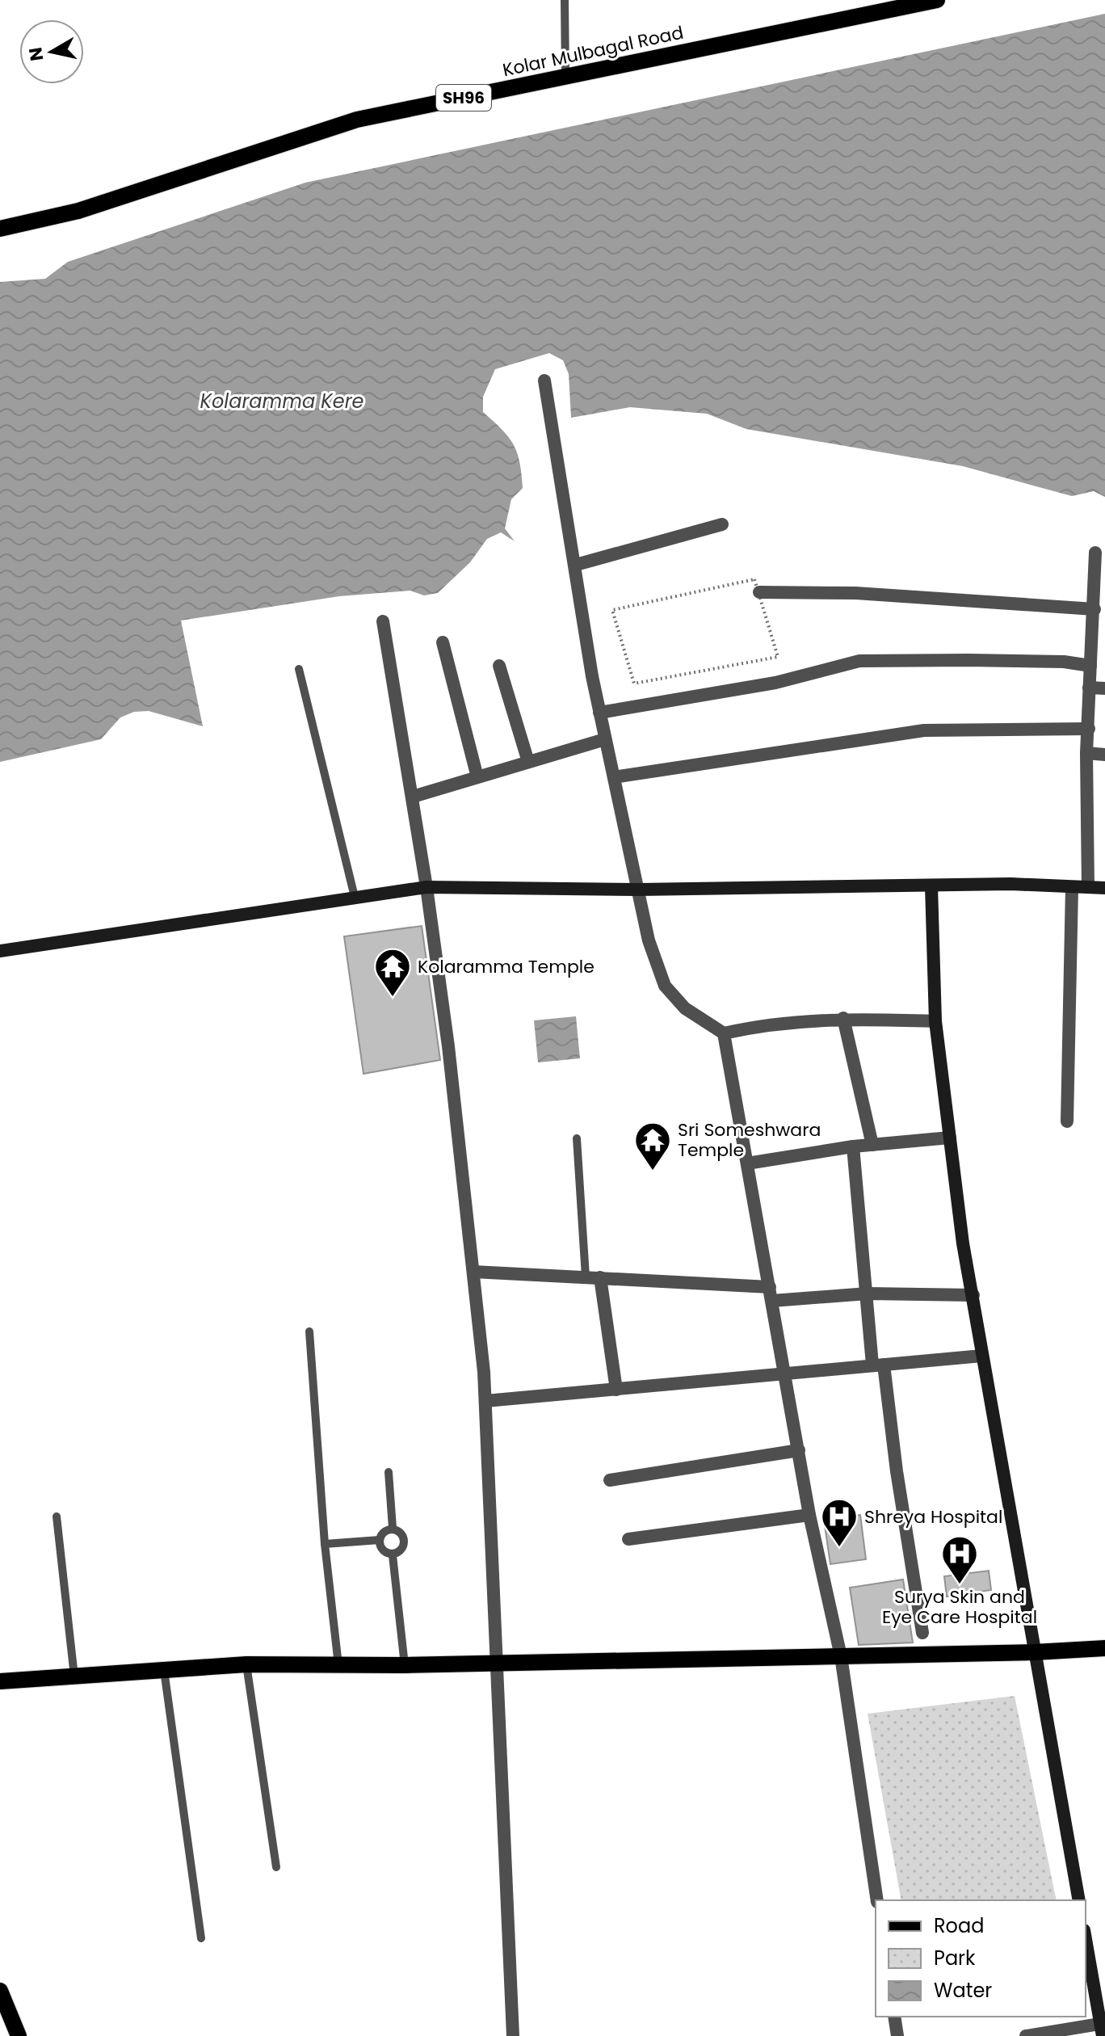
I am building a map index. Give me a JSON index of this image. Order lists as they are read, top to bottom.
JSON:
{
  "streets": {
    "main road": ["Kolar Mulbagal Road", "SH96"]
  },
  "water": ["Kolaramma Kere"],
  "places": {
    "temple": ["Kolaramma Temple", "Sri Someshwara Temple"],
    "hospital": ["Shreya Hospital", "Surya Skin and Eye Care Hospital"]
  },
  "legend": ["Road", "Park", "Water"],
  "north": "left"
}
